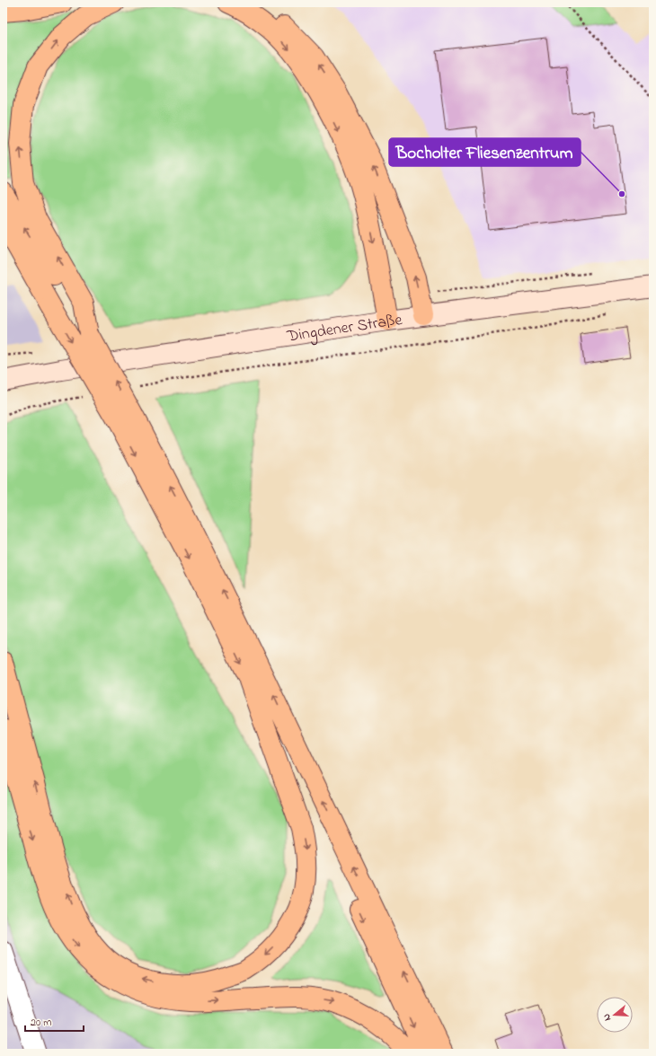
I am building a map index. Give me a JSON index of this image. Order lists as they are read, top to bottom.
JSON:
{
  "streets": {
    "main road": ["Dingdener Straße"]
  },
  "places": ["Bocholter Fliesenzentrum"],
  "scale_bar": "20 m",
  "north": "left"
}
